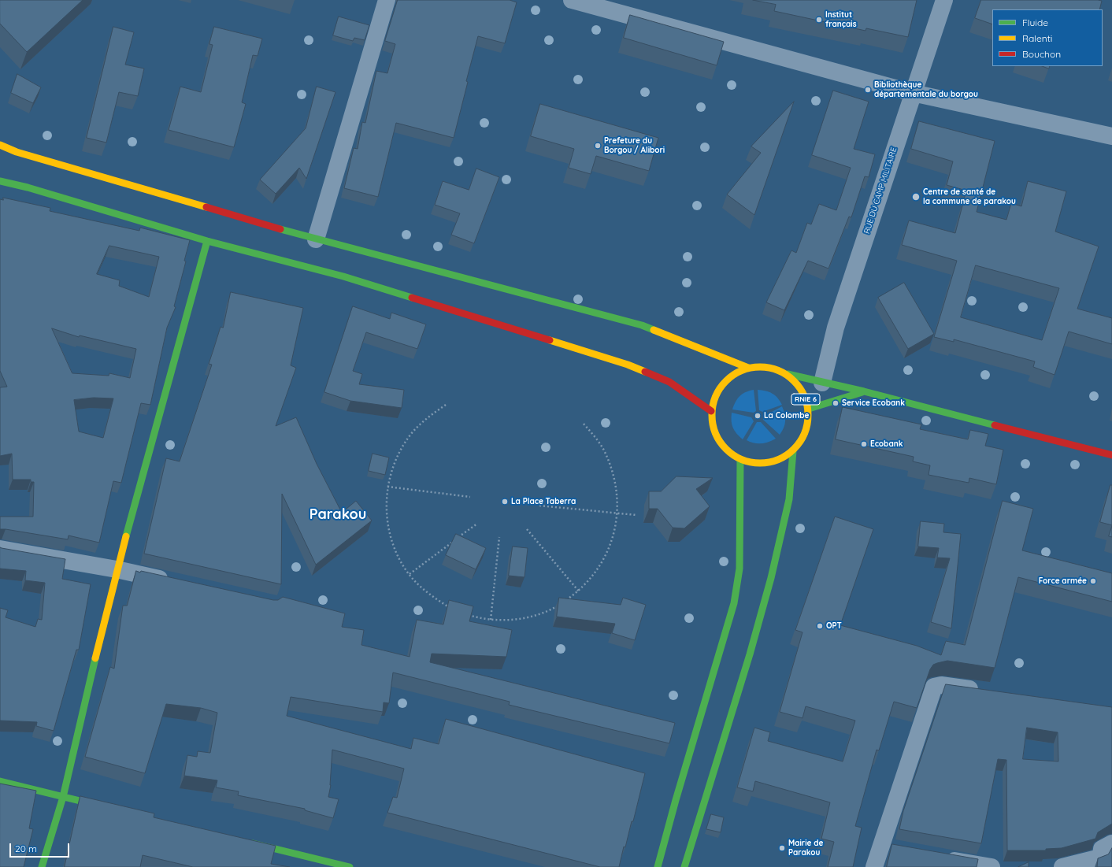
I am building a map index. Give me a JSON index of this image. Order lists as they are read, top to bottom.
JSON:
{
  "streets": {
    "main road": ["RNIE 6"],
    "street": ["RUE DU CAMP MILITAIRE"]
  },
  "crossings": [
    ["RUE DU CAMP MILITAIRE", "RNIE 6"]
  ],
  "districts": ["Parakou"],
  "places": [
    "Institut français",
    "Bibliothèque départementale du borgou",
    "Prefeture du Borgou / Alibori",
    "Centre de santé de la commune de parakou",
    "Service Ecobank",
    "La Colombe",
    "Ecobank",
    "La Place Taberra",
    "Force armée",
    "OPT",
    "Mairie de Parakou"
  ],
  "legend": ["Fluide", "Ralenti", "Bouchon"],
  "scale_bar": "20 m"
}
